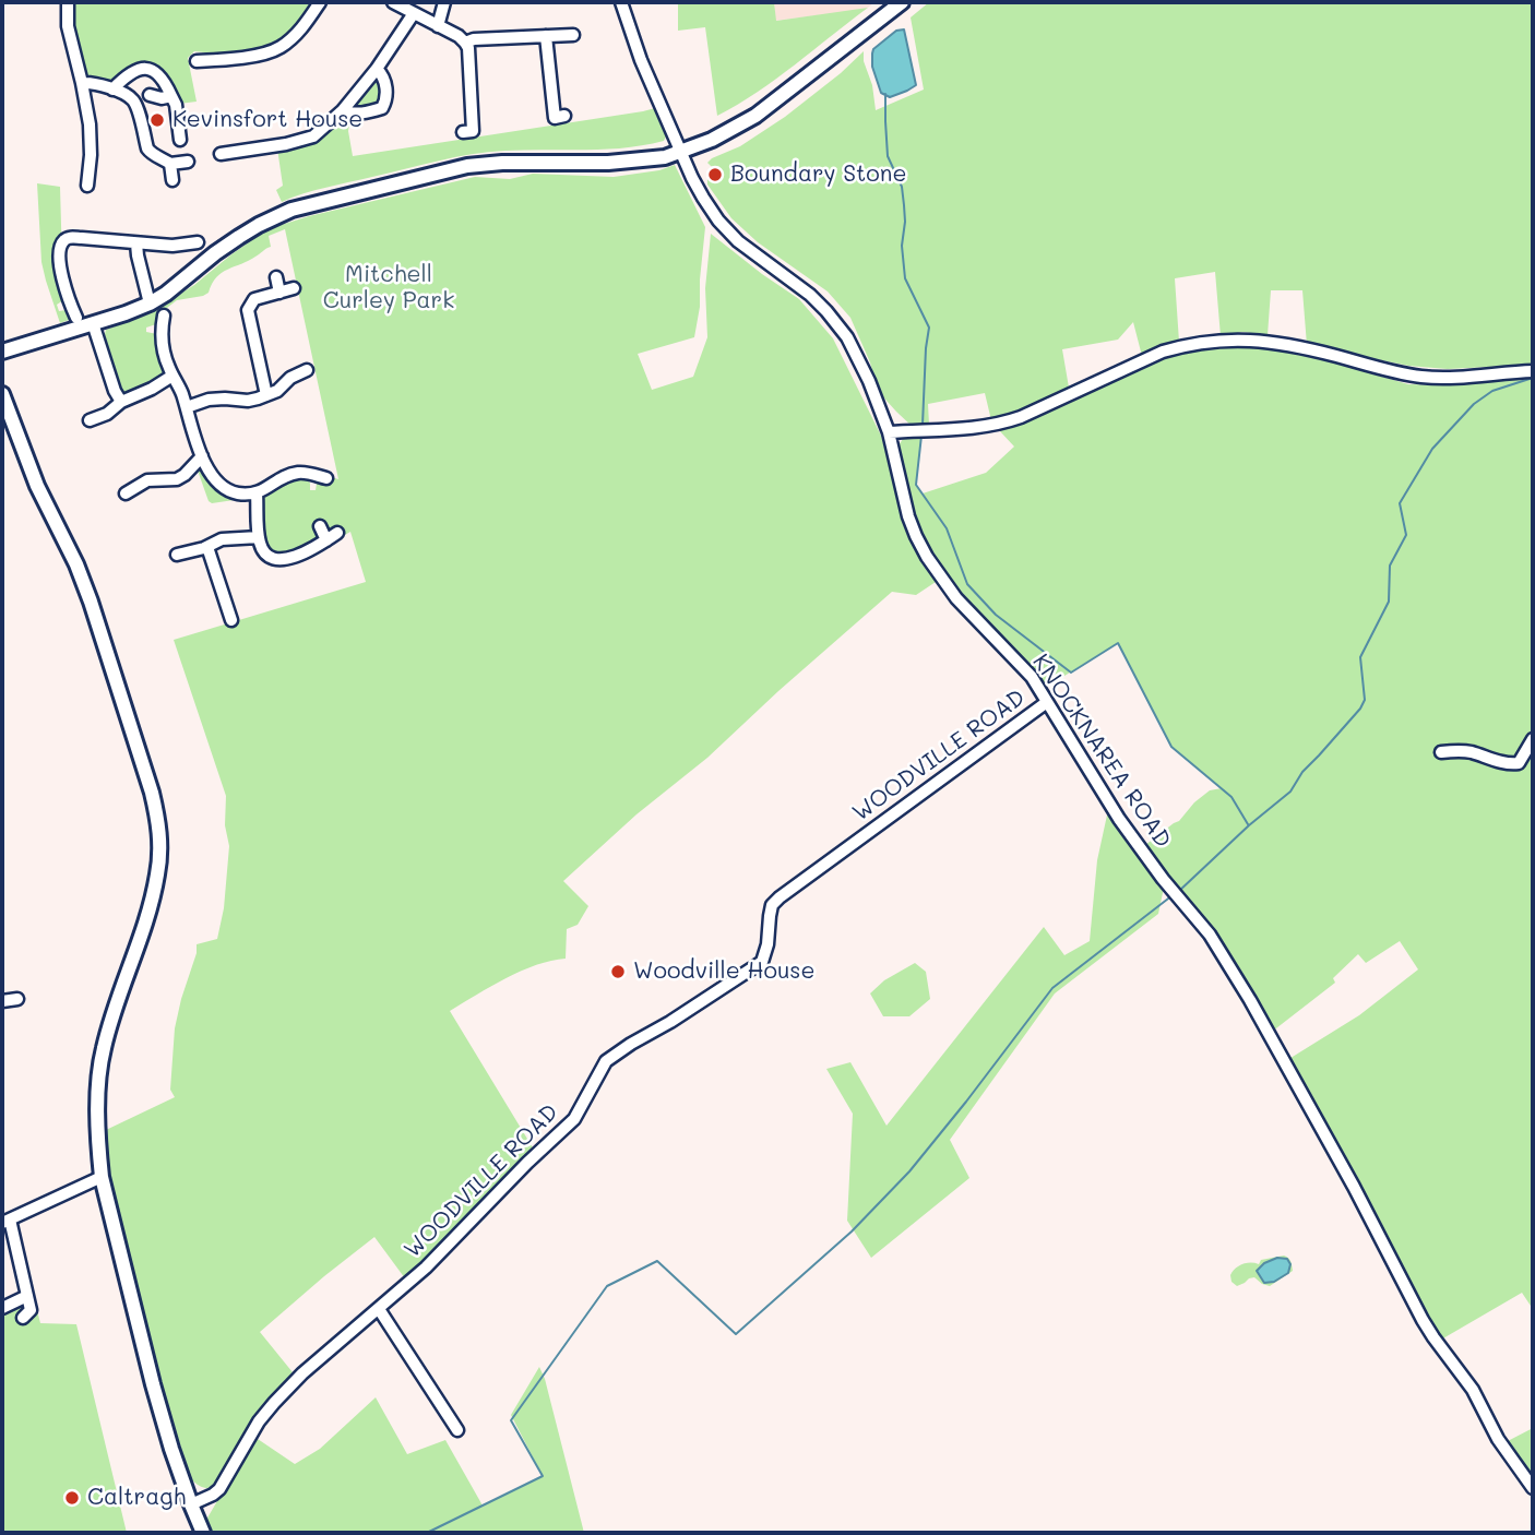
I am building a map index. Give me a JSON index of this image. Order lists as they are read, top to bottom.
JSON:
{
  "streets": {
    "street": ["KNOCKNAREA ROAD", "WOODVILLE ROAD"]
  },
  "crossings": [
    ["KNOCKNAREA ROAD", "WOODVILLE ROAD"]
  ],
  "parks": ["Mitchell Curley Park"],
  "places": [
    "Kevinsfort House",
    "Boundary Stone",
    "Woodville House",
    "Caltragh"
  ]
}
